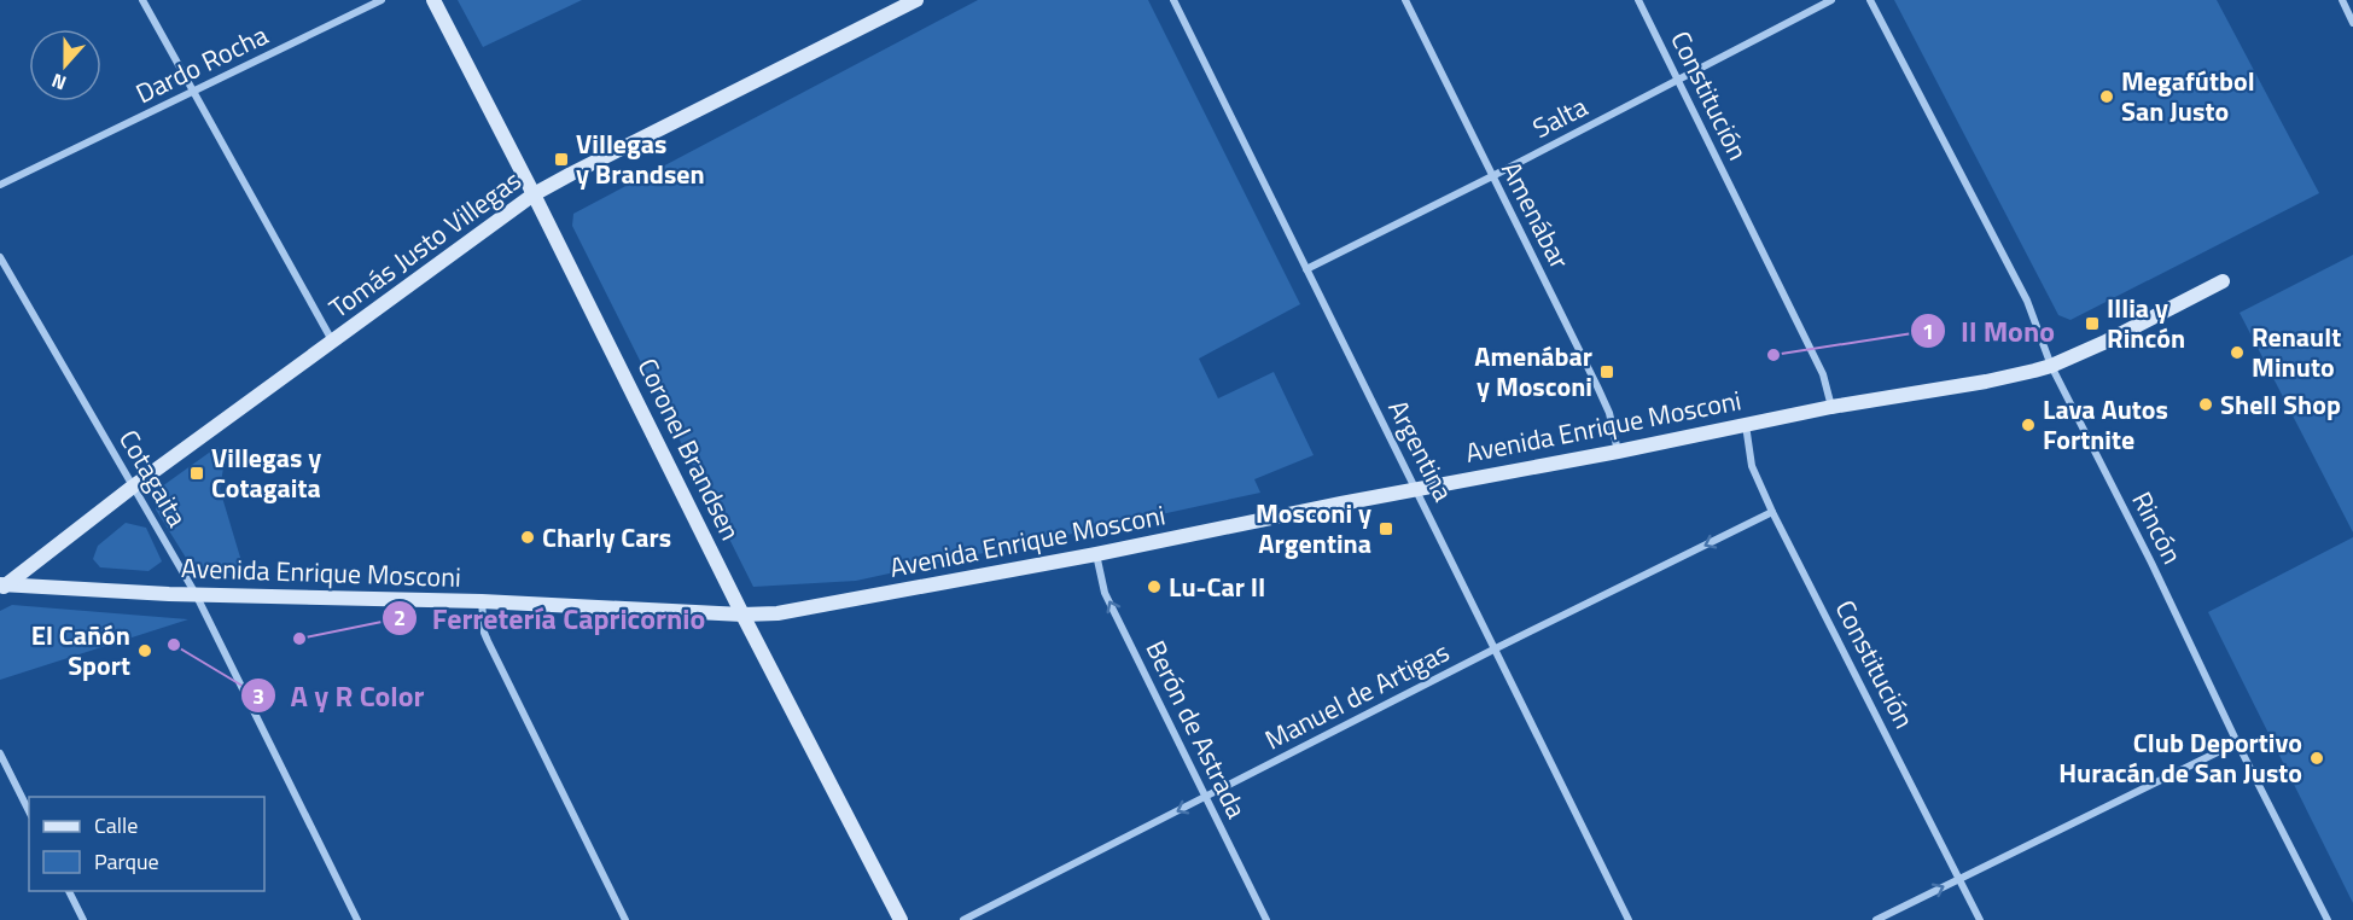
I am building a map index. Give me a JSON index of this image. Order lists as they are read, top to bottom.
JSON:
{
  "streets": {
    "main road": ["Tomás Justo Villegas", "Avenida Enrique Mosconi", "Coronel Brandsen"],
    "street": [
      "Dardo Rocha",
      "Constitución",
      "Salta",
      "Amenábar",
      "Argentina",
      "Cotagaita",
      "Rincón",
      "Manuel de Artigas",
      "Berón de Astrada"
    ]
  },
  "crossings": [
    ["Constitución", "Salta"],
    ["Constitución", "Avenida Enrique Mosconi"],
    ["Constitución", "Manuel de Artigas"],
    ["Salta", "Amenábar"],
    ["Salta", "Argentina"],
    ["Amenábar", "Avenida Enrique Mosconi"],
    ["Tomás Justo Villegas", "Avenida Enrique Mosconi"],
    ["Tomás Justo Villegas", "Coronel Brandsen"],
    ["Tomás Justo Villegas", "Cotagaita"],
    ["Avenida Enrique Mosconi", "Coronel Brandsen"],
    ["Avenida Enrique Mosconi", "Argentina"],
    ["Avenida Enrique Mosconi", "Cotagaita"],
    ["Avenida Enrique Mosconi", "Rincón"],
    ["Avenida Enrique Mosconi", "Berón de Astrada"],
    ["Argentina", "Manuel de Artigas"],
    ["Manuel de Artigas", "Berón de Astrada"]
  ],
  "one_way": ["Manuel de Artigas", "Berón de Astrada"],
  "places": {
    "other": [
      "Megafútbol San Justo",
      "Renault Minuto",
      "Il Mono",
      "Shell Shop",
      "Lava Autos Fortnite",
      "Charly Cars",
      "Lu-Car II",
      "Ferretería Capricornio",
      "A y R Color",
      "El Cañón Sport",
      "Club Deportivo Huracán de San Justo"
    ],
    "transit": [
      "Villegas y Brandsen",
      "Illia y Rincón",
      "Amenábar y Mosconi",
      "Villegas y Cotagaita",
      "Mosconi y Argentina"
    ]
  },
  "legend": ["Calle", "Parque"],
  "north": "bottom"
}
